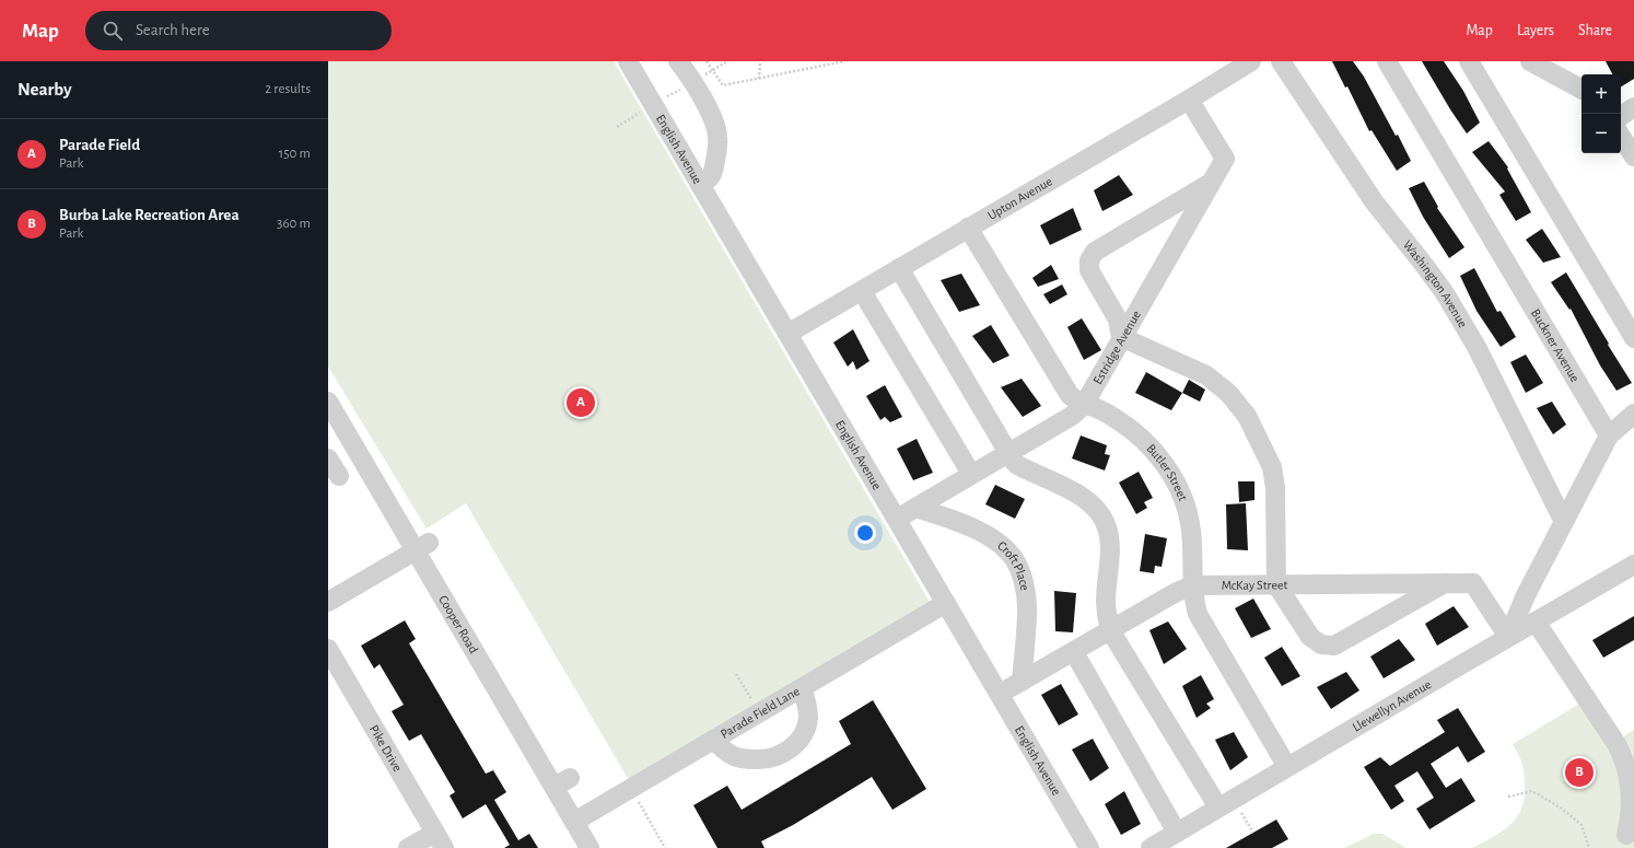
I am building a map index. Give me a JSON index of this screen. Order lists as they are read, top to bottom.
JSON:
{
  "streets": {
    "street": [
      "English Avenue",
      "Upton Avenue",
      "Washington Avenue",
      "Buckner Avenue",
      "Estridge Avenue",
      "Butler Street",
      "Croft Place",
      "McKay Street",
      "Cooper Road",
      "Llewellyn Avenue",
      "Parade Field Lane",
      "Pike Drive"
    ]
  },
  "crossings": [
    ["English Avenue", "Upton Avenue"],
    ["English Avenue", "Estridge Avenue"],
    ["English Avenue", "McKay Street"],
    ["English Avenue", "Parade Field Lane"],
    ["Upton Avenue", "Estridge Avenue"],
    ["Upton Avenue", "Butler Street"],
    ["Estridge Avenue", "Butler Street"],
    ["Estridge Avenue", "Croft Place"],
    ["Butler Street", "McKay Street"],
    ["Butler Street", "Llewellyn Avenue"],
    ["Croft Place", "McKay Street"],
    ["McKay Street", "Llewellyn Avenue"],
    ["Cooper Road", "Parade Field Lane"]
  ],
  "page": {
    "header": "Map",
    "search": "Search here",
    "nav": ["Map", "Layers", "Share"],
    "heading": ["Nearby", "2 results"],
    "map_buttons": ["+", "−"],
    "list": [
      {
        "mark": "A",
        "name": "Parade Field",
        "note": "Park",
        "value": "150 m"
      },
      {
        "mark": "B",
        "name": "Burba Lake Recreation Area",
        "note": "Park",
        "value": "360 m"
      }
    ],
    "pins": ["A", "B"]
  }
}
